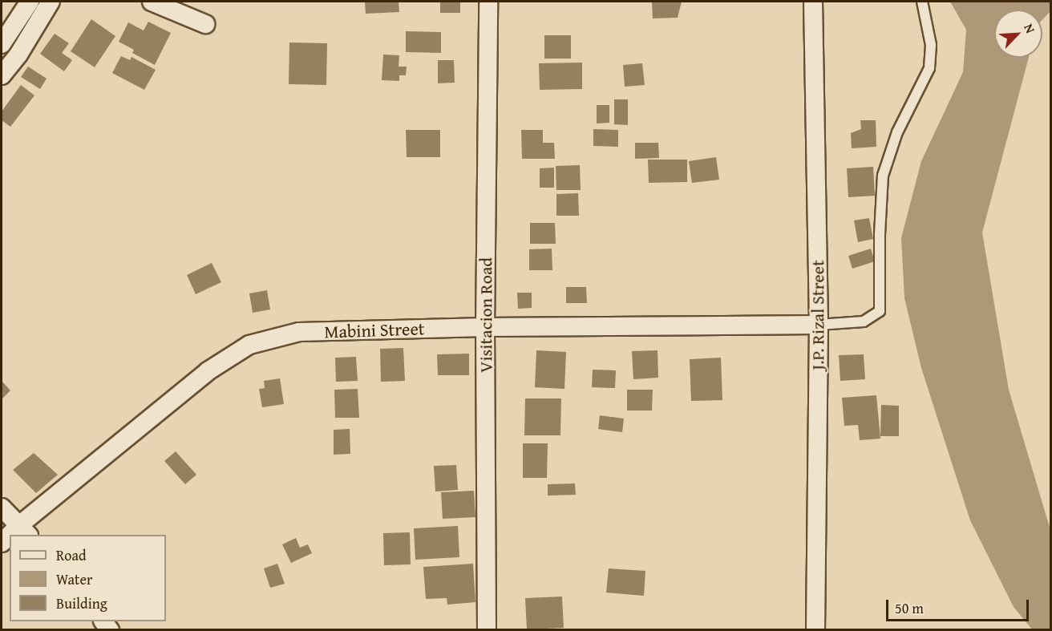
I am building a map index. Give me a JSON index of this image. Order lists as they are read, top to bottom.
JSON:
{
  "streets": {
    "street": ["Visitacion Road", "J.P. Rizal Street", "Mabini Street"]
  },
  "crossings": [
    ["Visitacion Road", "Mabini Street"],
    ["J.P. Rizal Street", "Mabini Street"]
  ],
  "legend": ["Road", "Water", "Building"],
  "scale_bar": "50 m",
  "north": "top right"
}
